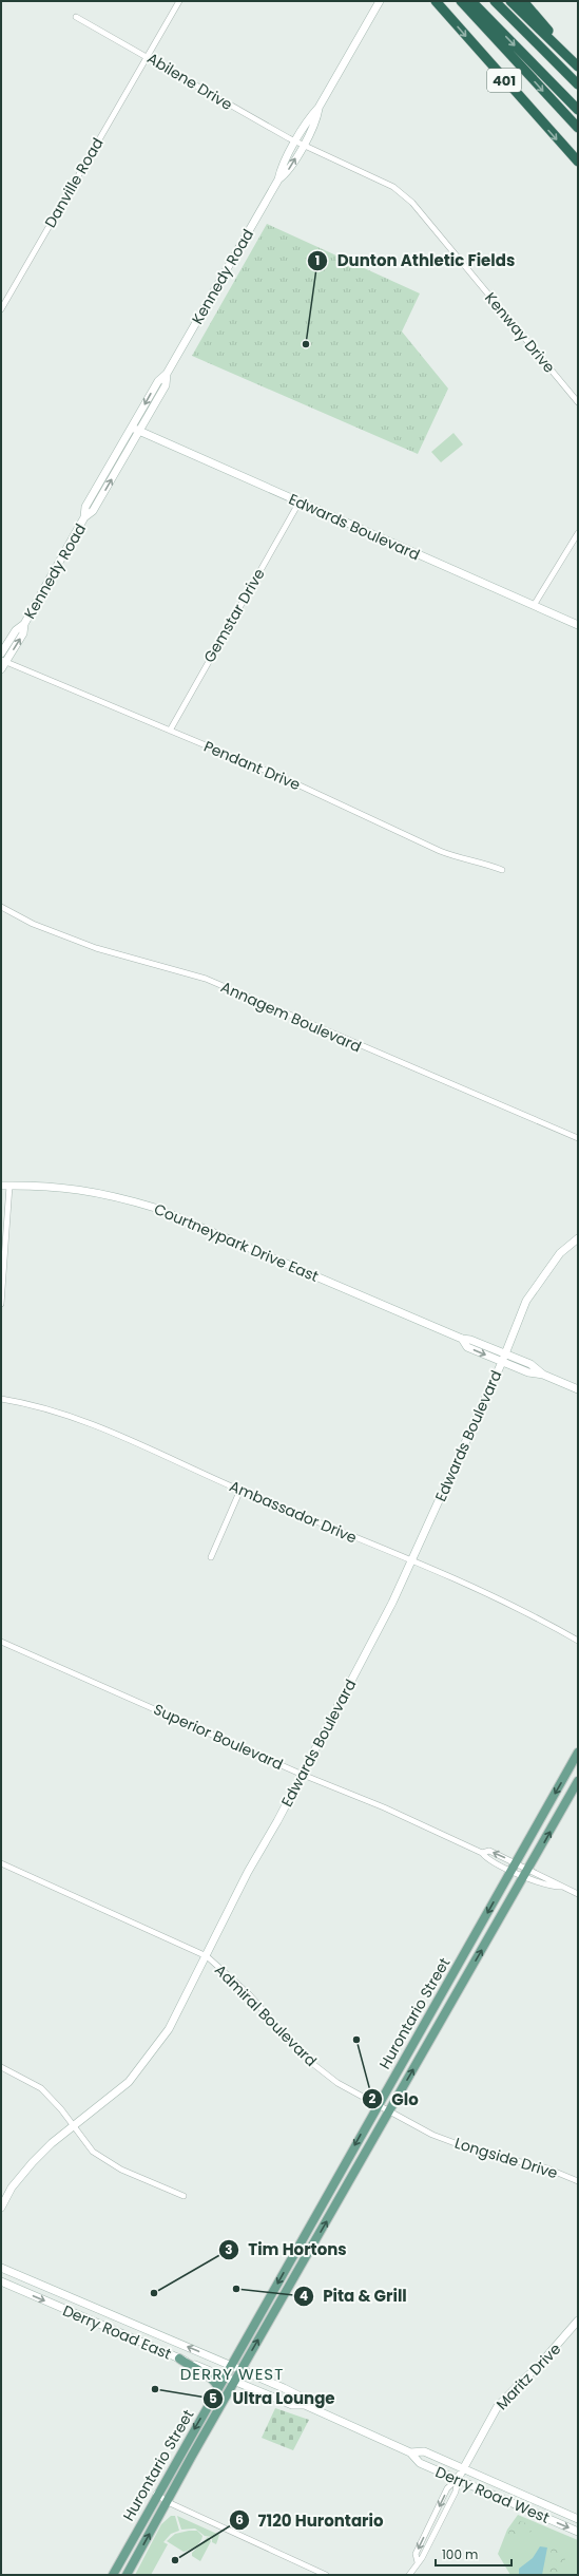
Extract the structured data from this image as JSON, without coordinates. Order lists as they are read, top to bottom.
{
  "streets": {
    "highway": ["401"],
    "main road": [
      "Kennedy Road",
      "Edwards Boulevard",
      "Courtneypark Drive East",
      "Hurontario Street",
      "Derry Road East",
      "Maritz Drive",
      "Derry Road West"
    ],
    "street": [
      "Abilene Drive",
      "Danville Road",
      "Kenway Drive",
      "Gemstar Drive",
      "Pendant Drive",
      "Annagem Boulevard",
      "Ambassador Drive",
      "Superior Boulevard",
      "Admiral Boulevard",
      "Longside Drive"
    ]
  },
  "crossings": [
    ["Abilene Drive", "Danville Road"],
    ["Abilene Drive", "Kennedy Road"],
    ["Abilene Drive", "Kenway Drive"],
    ["Kennedy Road", "Kenway Drive"],
    ["Kennedy Road", "Edwards Boulevard"],
    ["Kennedy Road", "Pendant Drive"],
    ["Edwards Boulevard", "Gemstar Drive"],
    ["Edwards Boulevard", "Courtneypark Drive East"],
    ["Edwards Boulevard", "Ambassador Drive"],
    ["Edwards Boulevard", "Superior Boulevard"],
    ["Edwards Boulevard", "Admiral Boulevard"],
    ["Gemstar Drive", "Pendant Drive"],
    ["Superior Boulevard", "Hurontario Street"],
    ["Hurontario Street", "Admiral Boulevard"],
    ["Hurontario Street", "Longside Drive"],
    ["Hurontario Street", "Derry Road East"],
    ["Hurontario Street", "Derry Road West"],
    ["Admiral Boulevard", "Longside Drive"],
    ["Derry Road East", "Derry Road West"],
    ["Maritz Drive", "Derry Road West"]
  ],
  "districts": ["DERRY WEST"],
  "places": [
    "Dunton Athletic Fields",
    "Glo",
    "Pita & Grill",
    "Tim Hortons",
    "Ultra Lounge",
    "7120 Hurontario"
  ],
  "scale_bar": "100 m"
}
